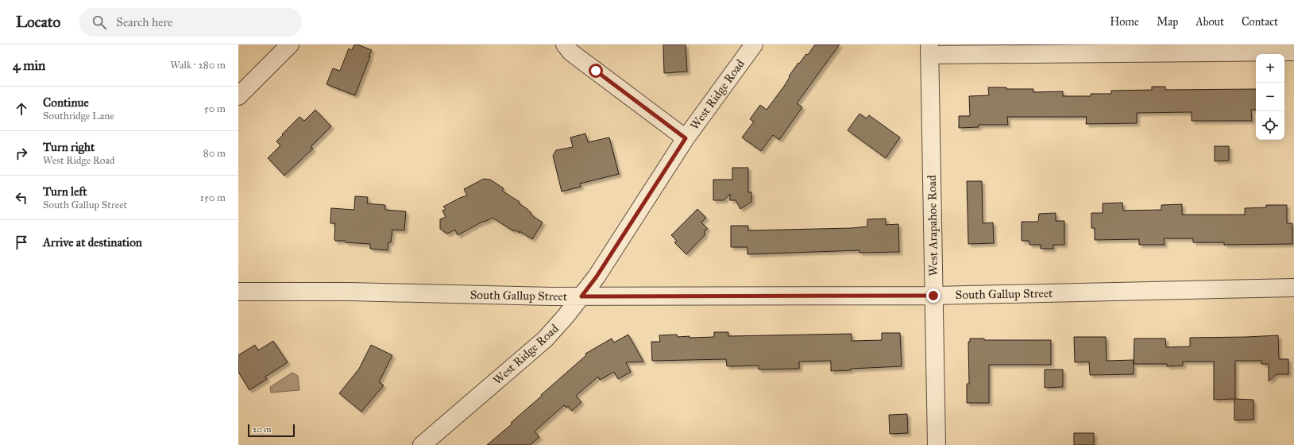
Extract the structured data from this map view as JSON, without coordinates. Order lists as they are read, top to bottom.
{
  "streets": {
    "street": ["West Ridge Road", "West Arapahoe Road", "South Gallup Street"]
  },
  "crossings": [
    ["West Ridge Road", "South Gallup Street"],
    ["West Arapahoe Road", "South Gallup Street"]
  ],
  "scale_bar": "20 m",
  "page": {
    "header": "Locato",
    "search": "Search here",
    "nav": [
      "Home",
      "Map",
      "About",
      "Contact"
    ],
    "heading": ["4 min", "Walk · 280 m"],
    "map_buttons": ["+", "−"],
    "list": [
      ["Continue", "Southridge Lane", "50 m"],
      ["Turn right", "West Ridge Road", "80 m"],
      ["Turn left", "South Gallup Street", "150 m"],
      "Arrive at destination"
    ],
    "scale": "20 m"
  }
}
